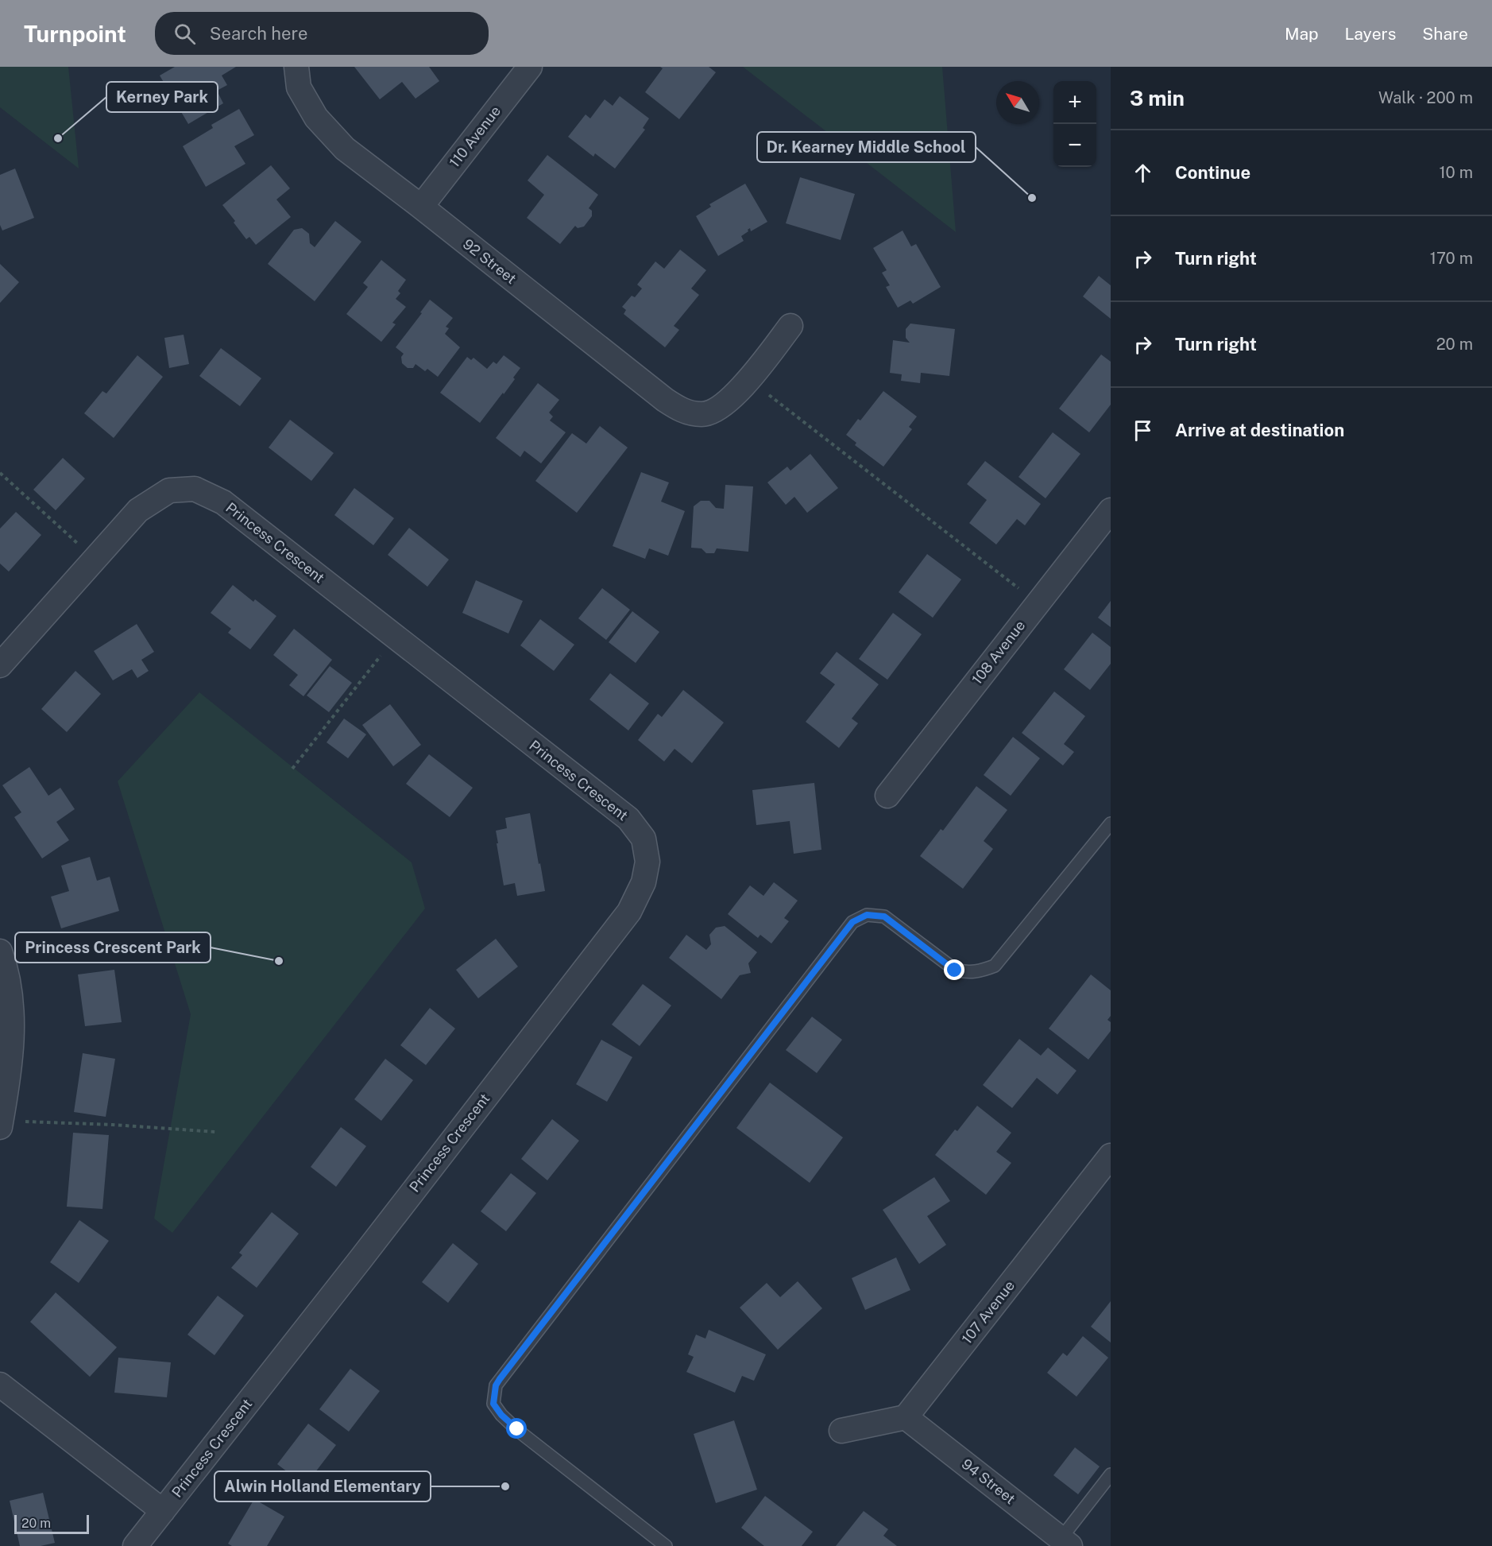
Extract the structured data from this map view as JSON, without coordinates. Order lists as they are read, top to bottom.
{
  "streets": {
    "street": [
      "110 Avenue",
      "92 Street",
      "Princess Crescent",
      "108 Avenue",
      "107 Avenue",
      "94 Street"
    ]
  },
  "crossings": [
    ["110 Avenue", "92 Street"],
    ["107 Avenue", "94 Street"]
  ],
  "places": [
    "Kerney Park",
    "Dr. Kearney Middle School",
    "Princess Crescent Park",
    "Alwin Holland Elementary"
  ],
  "scale_bar": "20 m",
  "north": "top left",
  "page": {
    "header": "Turnpoint",
    "search": "Search here",
    "nav": ["Map", "Layers", "Share"],
    "heading": ["3 min", "Walk · 200 m"],
    "map_buttons": ["+", "−"],
    "list": [
      ["Continue", "10 m"],
      ["Turn right", "170 m"],
      ["Turn right", "20 m"],
      "Arrive at destination"
    ],
    "scale": "20 m"
  }
}
